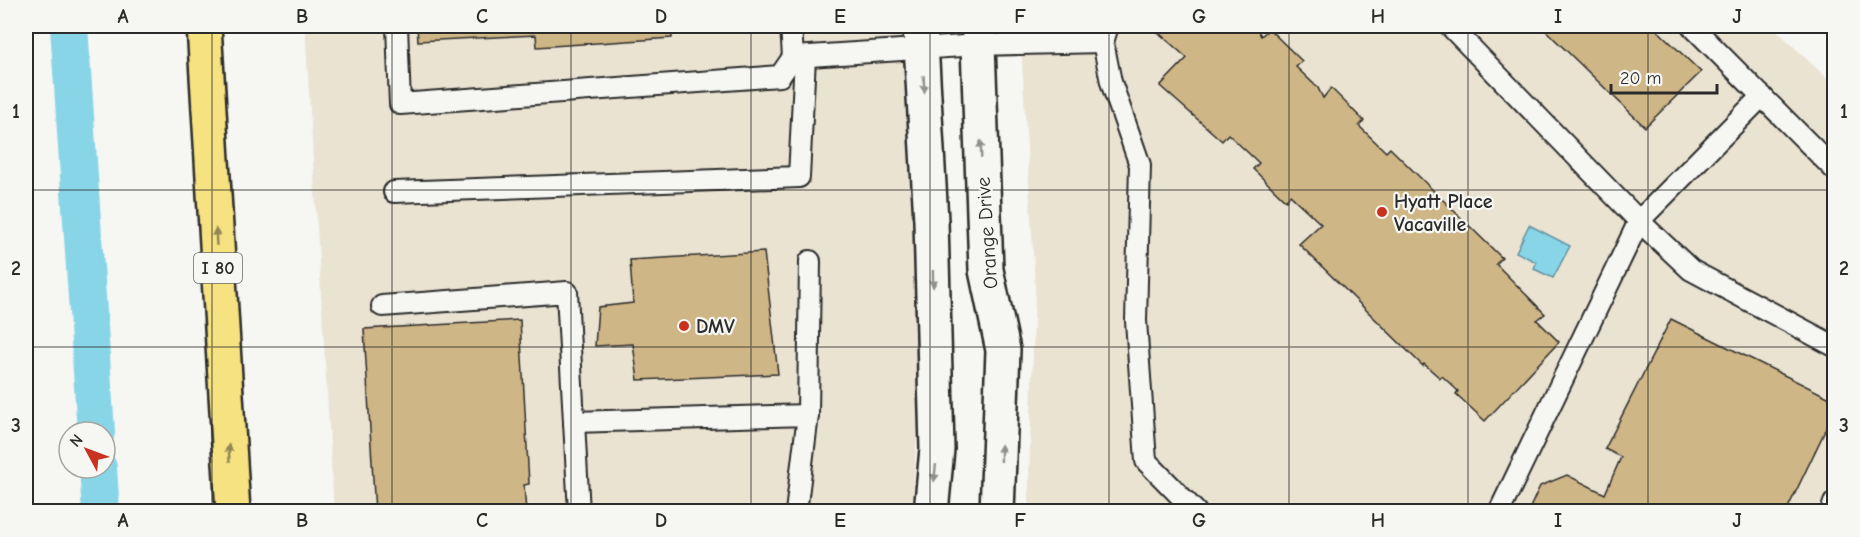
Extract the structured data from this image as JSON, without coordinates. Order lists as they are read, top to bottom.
{
  "streets": {
    "highway": ["I 80"],
    "street": ["Orange Drive"]
  },
  "places": ["Hyatt Place Vacaville", "DMV"],
  "scale_bar": "20 m",
  "north": "top left",
  "grid": {
    "columns": [
      "A",
      "B",
      "C",
      "D",
      "E",
      "F",
      "G",
      "H",
      "I",
      "J"
    ],
    "rows": ["1", "2", "3"]
  }
}
